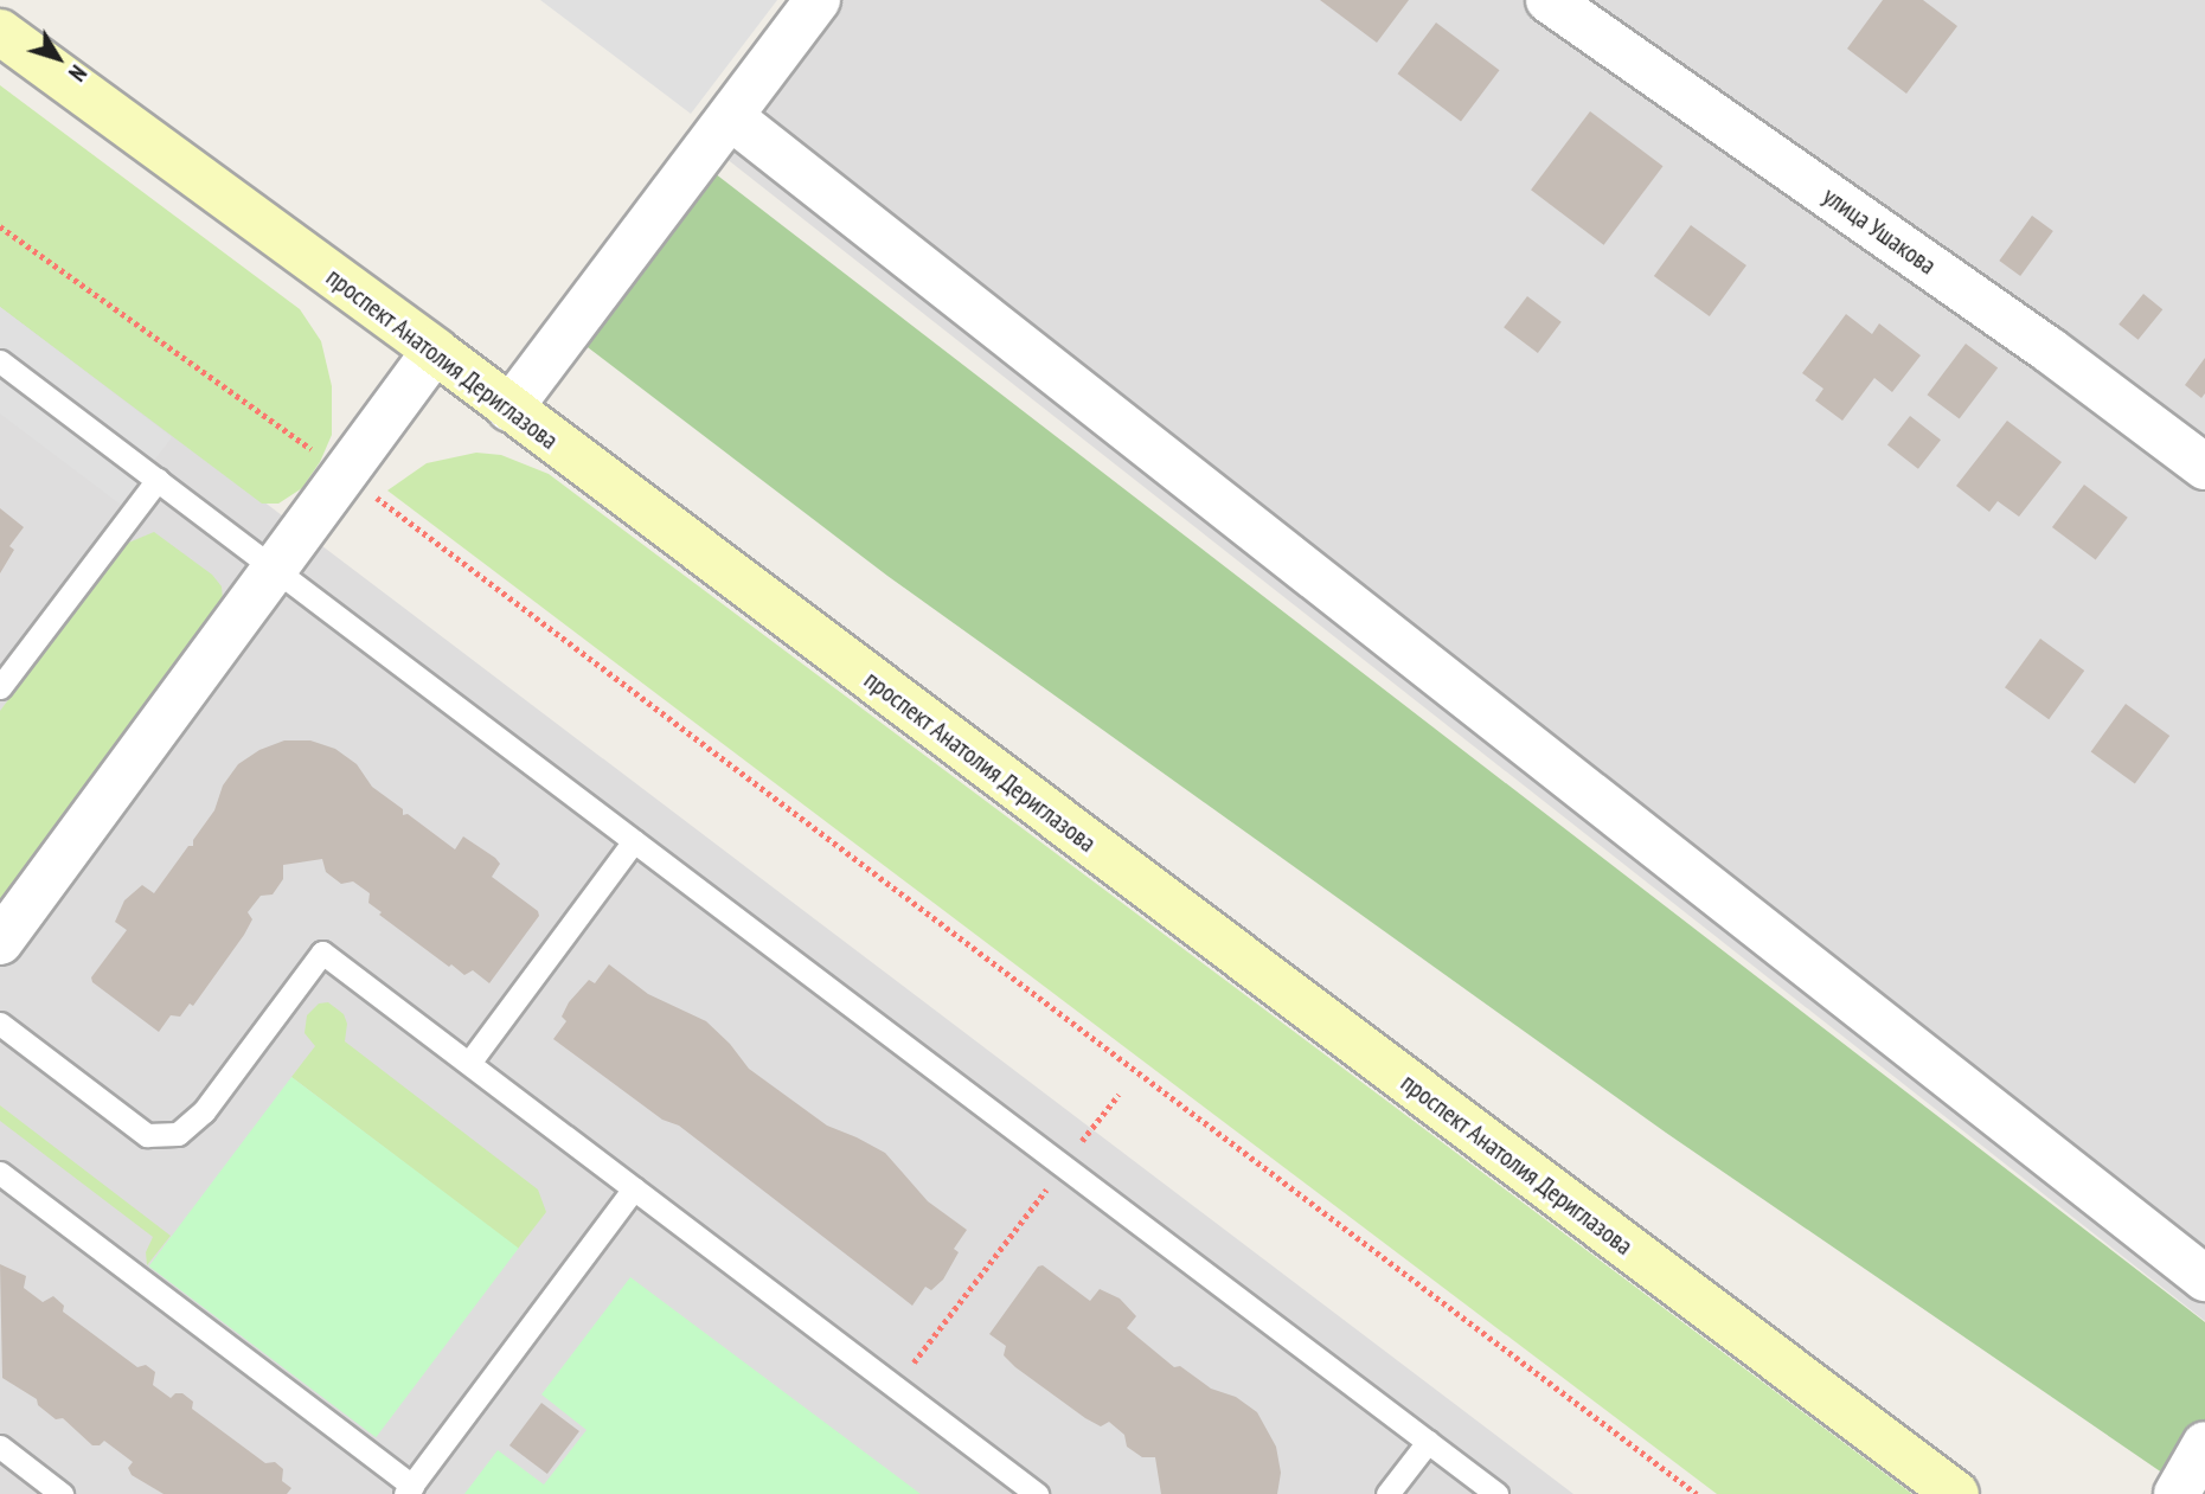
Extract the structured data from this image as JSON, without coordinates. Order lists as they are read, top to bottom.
{
  "streets": {
    "main road": ["проспект Анатолия Дериглазова"],
    "street": ["улица Ушакова"]
  },
  "north": "bottom right"
}
